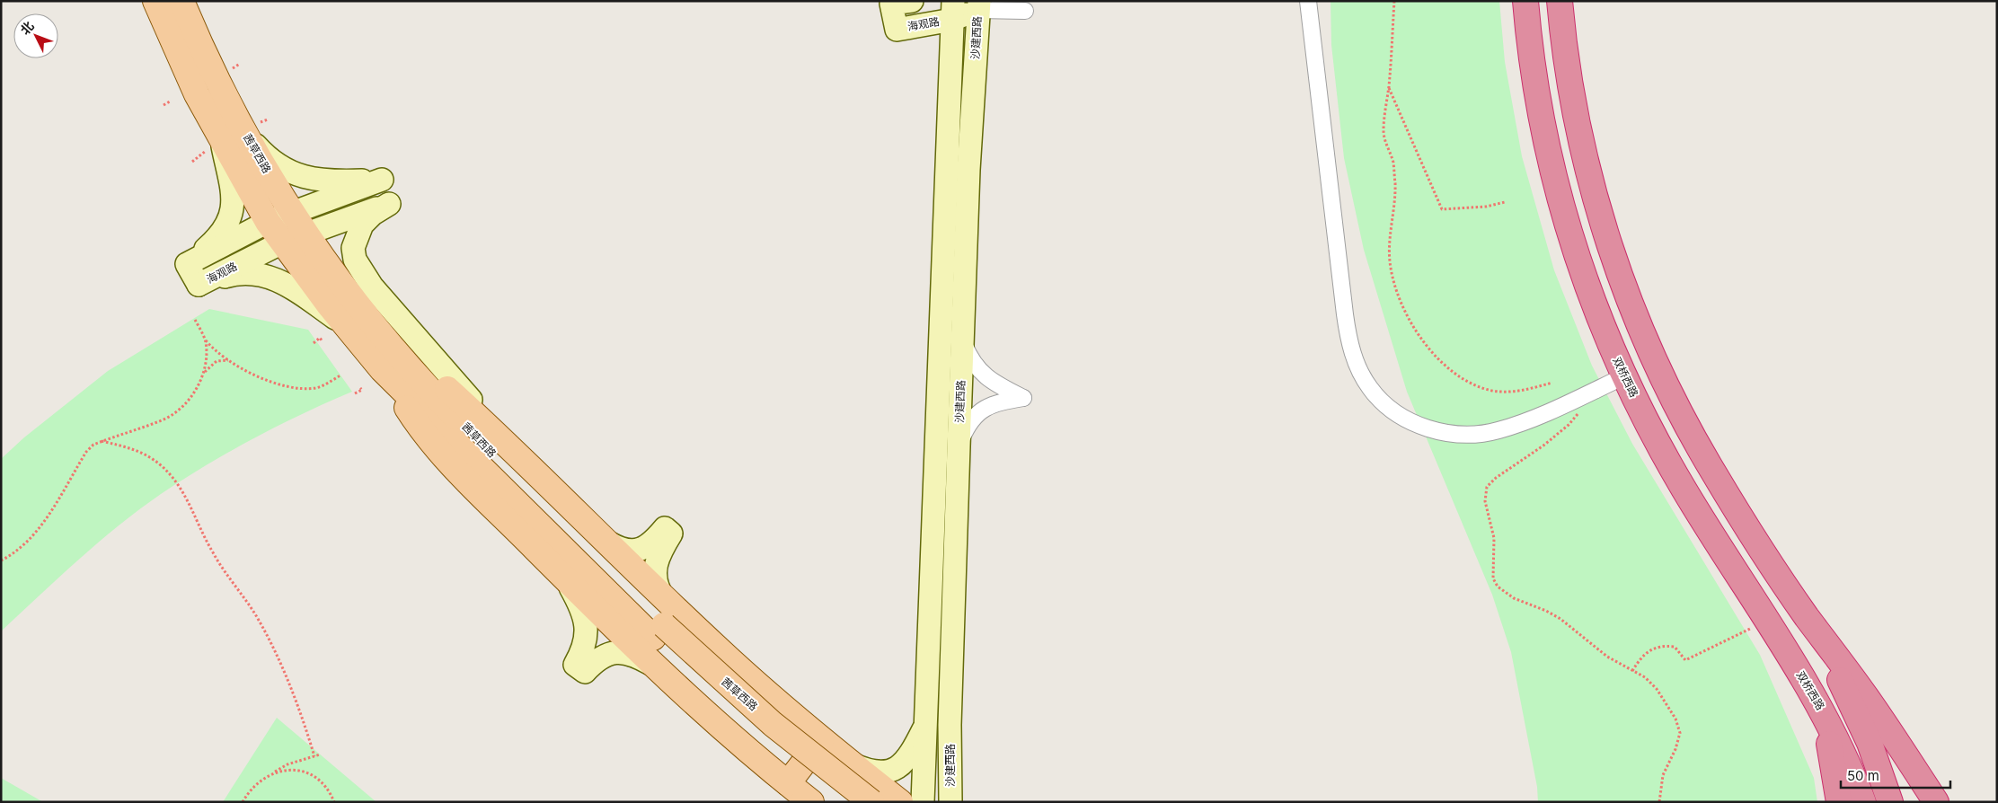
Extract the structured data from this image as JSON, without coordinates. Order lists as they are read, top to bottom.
{
  "streets": {
    "highway": ["双桥西路"],
    "main road": ["茜草西路"],
    "street": ["海观路", "沙建西路"]
  },
  "crossings": [
    ["海观路", "沙建西路"],
    ["海观路", "茜草西路"]
  ],
  "scale_bar": "50 m",
  "north": "top left"
}
